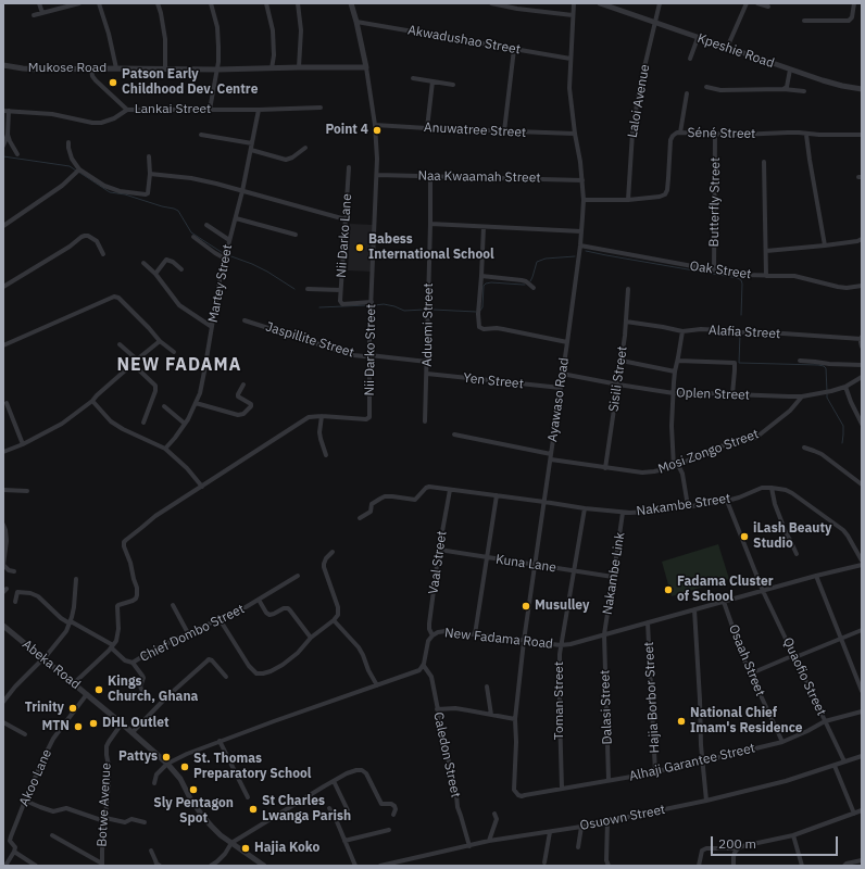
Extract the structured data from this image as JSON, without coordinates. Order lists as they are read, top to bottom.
{
  "streets": {
    "street": [
      "Akwadushao Street",
      "Kpeshie Road",
      "Mukose Road",
      "Laloi Avenue",
      "Lankai Street",
      "Anuwatree Street",
      "Séné Street",
      "Naa Kwaamah Street",
      "Butterfly Street",
      "Nii Darko Lane",
      "Oak Street",
      "Martey Street",
      "Aduemi Street",
      "Alafia Street",
      "Jaspillite Street",
      "Nii Darko Street",
      "Sisili Street",
      "Yen Street",
      "Oplen Street",
      "Ayawaso Road",
      "Mosi Zongo Street",
      "Nakambe Street",
      "Vaal Street",
      "Kuna Lane",
      "Nakambe Link",
      "Chief Dombo Street",
      "New Fadama Road",
      "Osaah Street",
      "Abeka Road",
      "Quaofio Street",
      "Hajia Borbor Street",
      "Toman Street",
      "Dalasi Street",
      "Caledon Street",
      "Alhaji Garantee Street",
      "Akoo Lane",
      "Botwe Avenue",
      "Osuown Street"
    ]
  },
  "crossings": [
    ["Akwadushao Street", "Nii Darko Street"],
    ["Akwadushao Street", "Ayawaso Road"],
    ["Kpeshie Road", "Laloi Avenue"],
    ["Mukose Road", "Nii Darko Street"],
    ["Laloi Avenue", "Séné Street"],
    ["Lankai Street", "Martey Street"],
    ["Anuwatree Street", "Nii Darko Street"],
    ["Anuwatree Street", "Ayawaso Road"],
    ["Séné Street", "Butterfly Street"],
    ["Séné Street", "Ayawaso Road"],
    ["Naa Kwaamah Street", "Aduemi Street"],
    ["Naa Kwaamah Street", "Nii Darko Street"],
    ["Naa Kwaamah Street", "Ayawaso Road"],
    ["Butterfly Street", "Oak Street"],
    ["Nii Darko Lane", "Nii Darko Street"],
    ["Oak Street", "Ayawaso Road"],
    ["Aduemi Street", "Jaspillite Street"],
    ["Aduemi Street", "Yen Street"],
    ["Alafia Street", "Sisili Street"],
    ["Jaspillite Street", "Nii Darko Street"],
    ["Nii Darko Street", "Chief Dombo Street"],
    ["Sisili Street", "Oplen Street"],
    ["Sisili Street", "Mosi Zongo Street"],
    ["Yen Street", "Ayawaso Road"],
    ["Oplen Street", "Ayawaso Road"],
    ["Oplen Street", "Mosi Zongo Street"],
    ["Ayawaso Road", "Mosi Zongo Street"],
    ["Ayawaso Road", "Nakambe Street"],
    ["Ayawaso Road", "Kuna Lane"],
    ["Ayawaso Road", "New Fadama Road"],
    ["Ayawaso Road", "Alhaji Garantee Street"],
    ["Nakambe Street", "Vaal Street"],
    ["Nakambe Street", "Nakambe Link"],
    ["Nakambe Street", "Quaofio Street"],
    ["Nakambe Street", "Toman Street"],
    ["Vaal Street", "Kuna Lane"],
    ["Vaal Street", "New Fadama Road"],
    ["Kuna Lane", "Nakambe Link"],
    ["Kuna Lane", "Toman Street"],
    ["Nakambe Link", "New Fadama Road"],
    ["Nakambe Link", "Dalasi Street"],
    ["New Fadama Road", "Osaah Street"],
    ["New Fadama Road", "Quaofio Street"],
    ["New Fadama Road", "Hajia Borbor Street"],
    ["New Fadama Road", "Toman Street"],
    ["New Fadama Road", "Dalasi Street"],
    ["New Fadama Road", "Caledon Street"],
    ["Osaah Street", "Alhaji Garantee Street"],
    ["Abeka Road", "Akoo Lane"],
    ["Abeka Road", "Botwe Avenue"],
    ["Quaofio Street", "Alhaji Garantee Street"],
    ["Quaofio Street", "Osuown Street"],
    ["Hajia Borbor Street", "Alhaji Garantee Street"],
    ["Toman Street", "Alhaji Garantee Street"],
    ["Dalasi Street", "Alhaji Garantee Street"],
    ["Caledon Street", "Osuown Street"]
  ],
  "districts": ["NEW FADAMA"],
  "places": [
    "Patson Early Childhood Dev. Centre",
    "Point 4",
    "Babess International School",
    "iLash Beauty Studio",
    "Fadama Cluster of School",
    "Musulley",
    "Kings Church, Ghana",
    "Trinity",
    "National Chief Imam's Residence",
    "DHL Outlet",
    "MTN",
    "Pattys",
    "St. Thomas Preparatory School",
    "Sly Pentagon Spot",
    "St Charles Lwanga Parish",
    "Hajia Koko"
  ],
  "scale_bar": "200 m"
}
